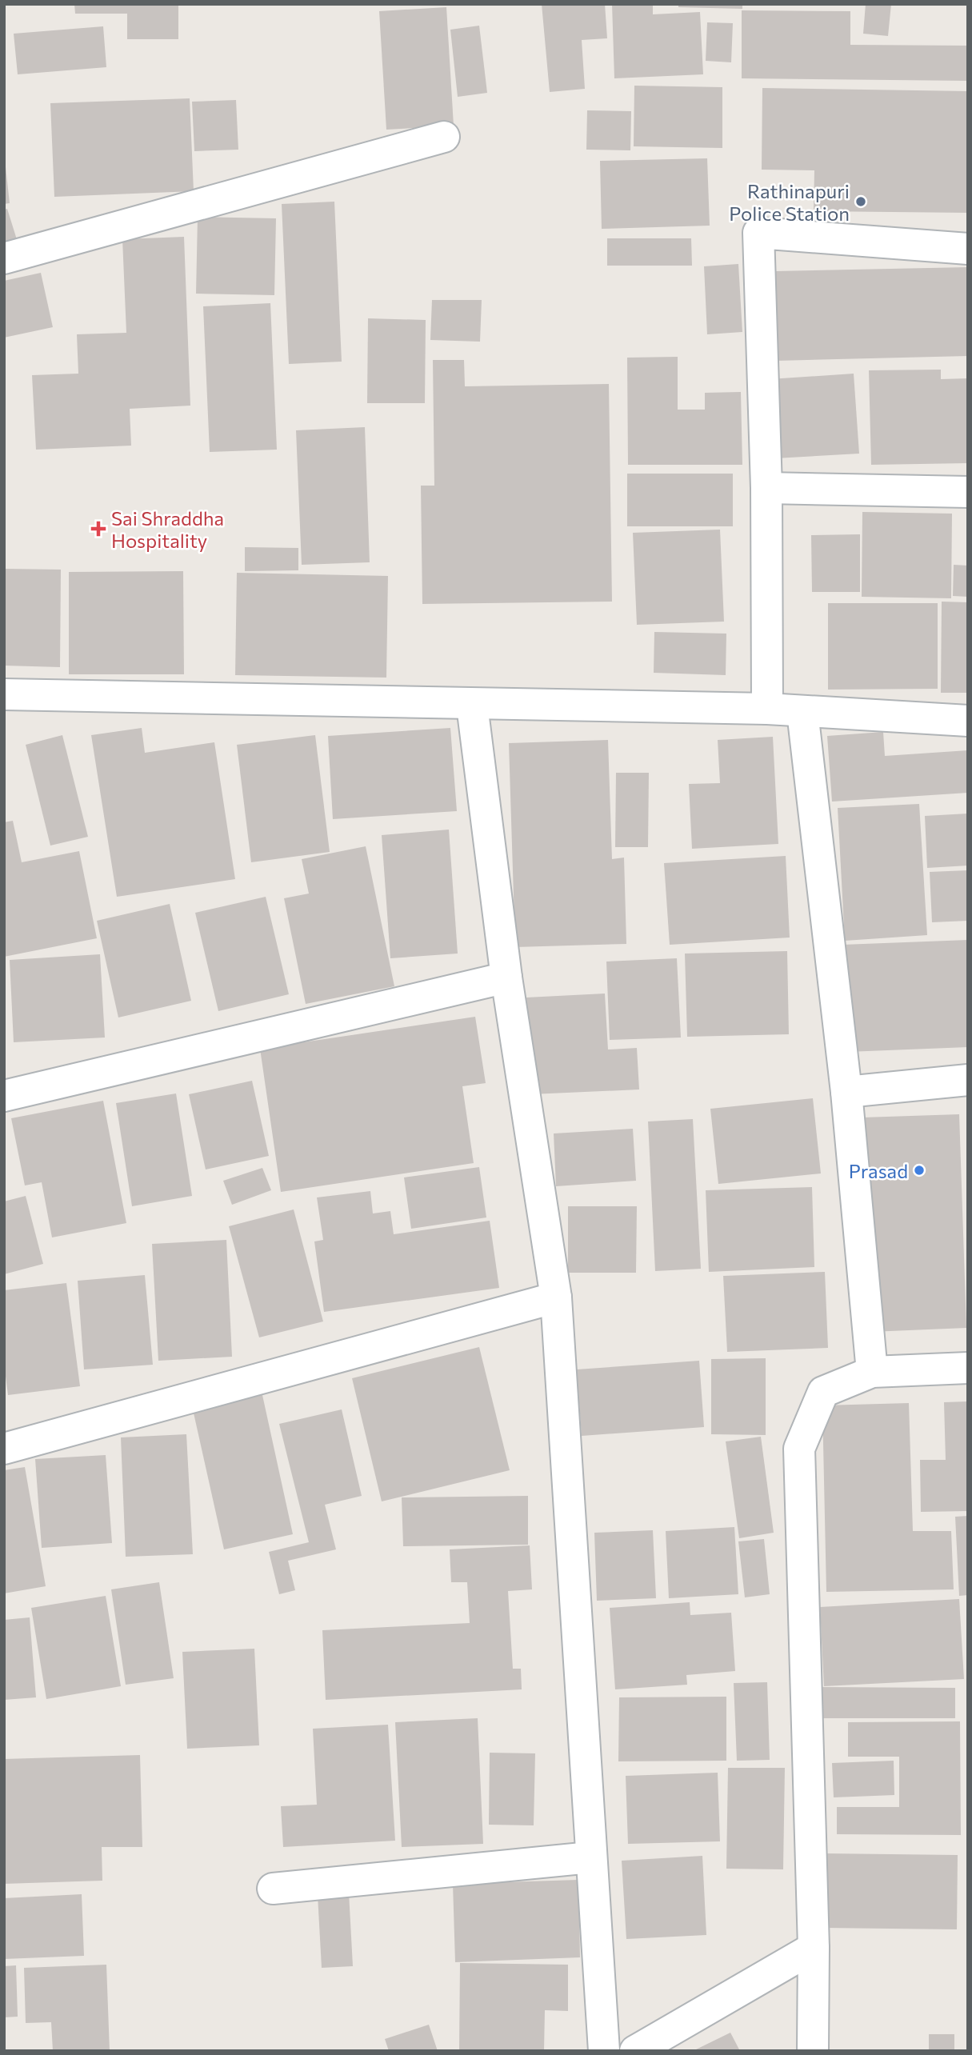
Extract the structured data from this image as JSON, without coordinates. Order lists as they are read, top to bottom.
{
  "places": {
    "other": ["Rathinapuri Police Station", "Prasad"],
    "health": ["Sai Shraddha Hospitality"]
  }
}
